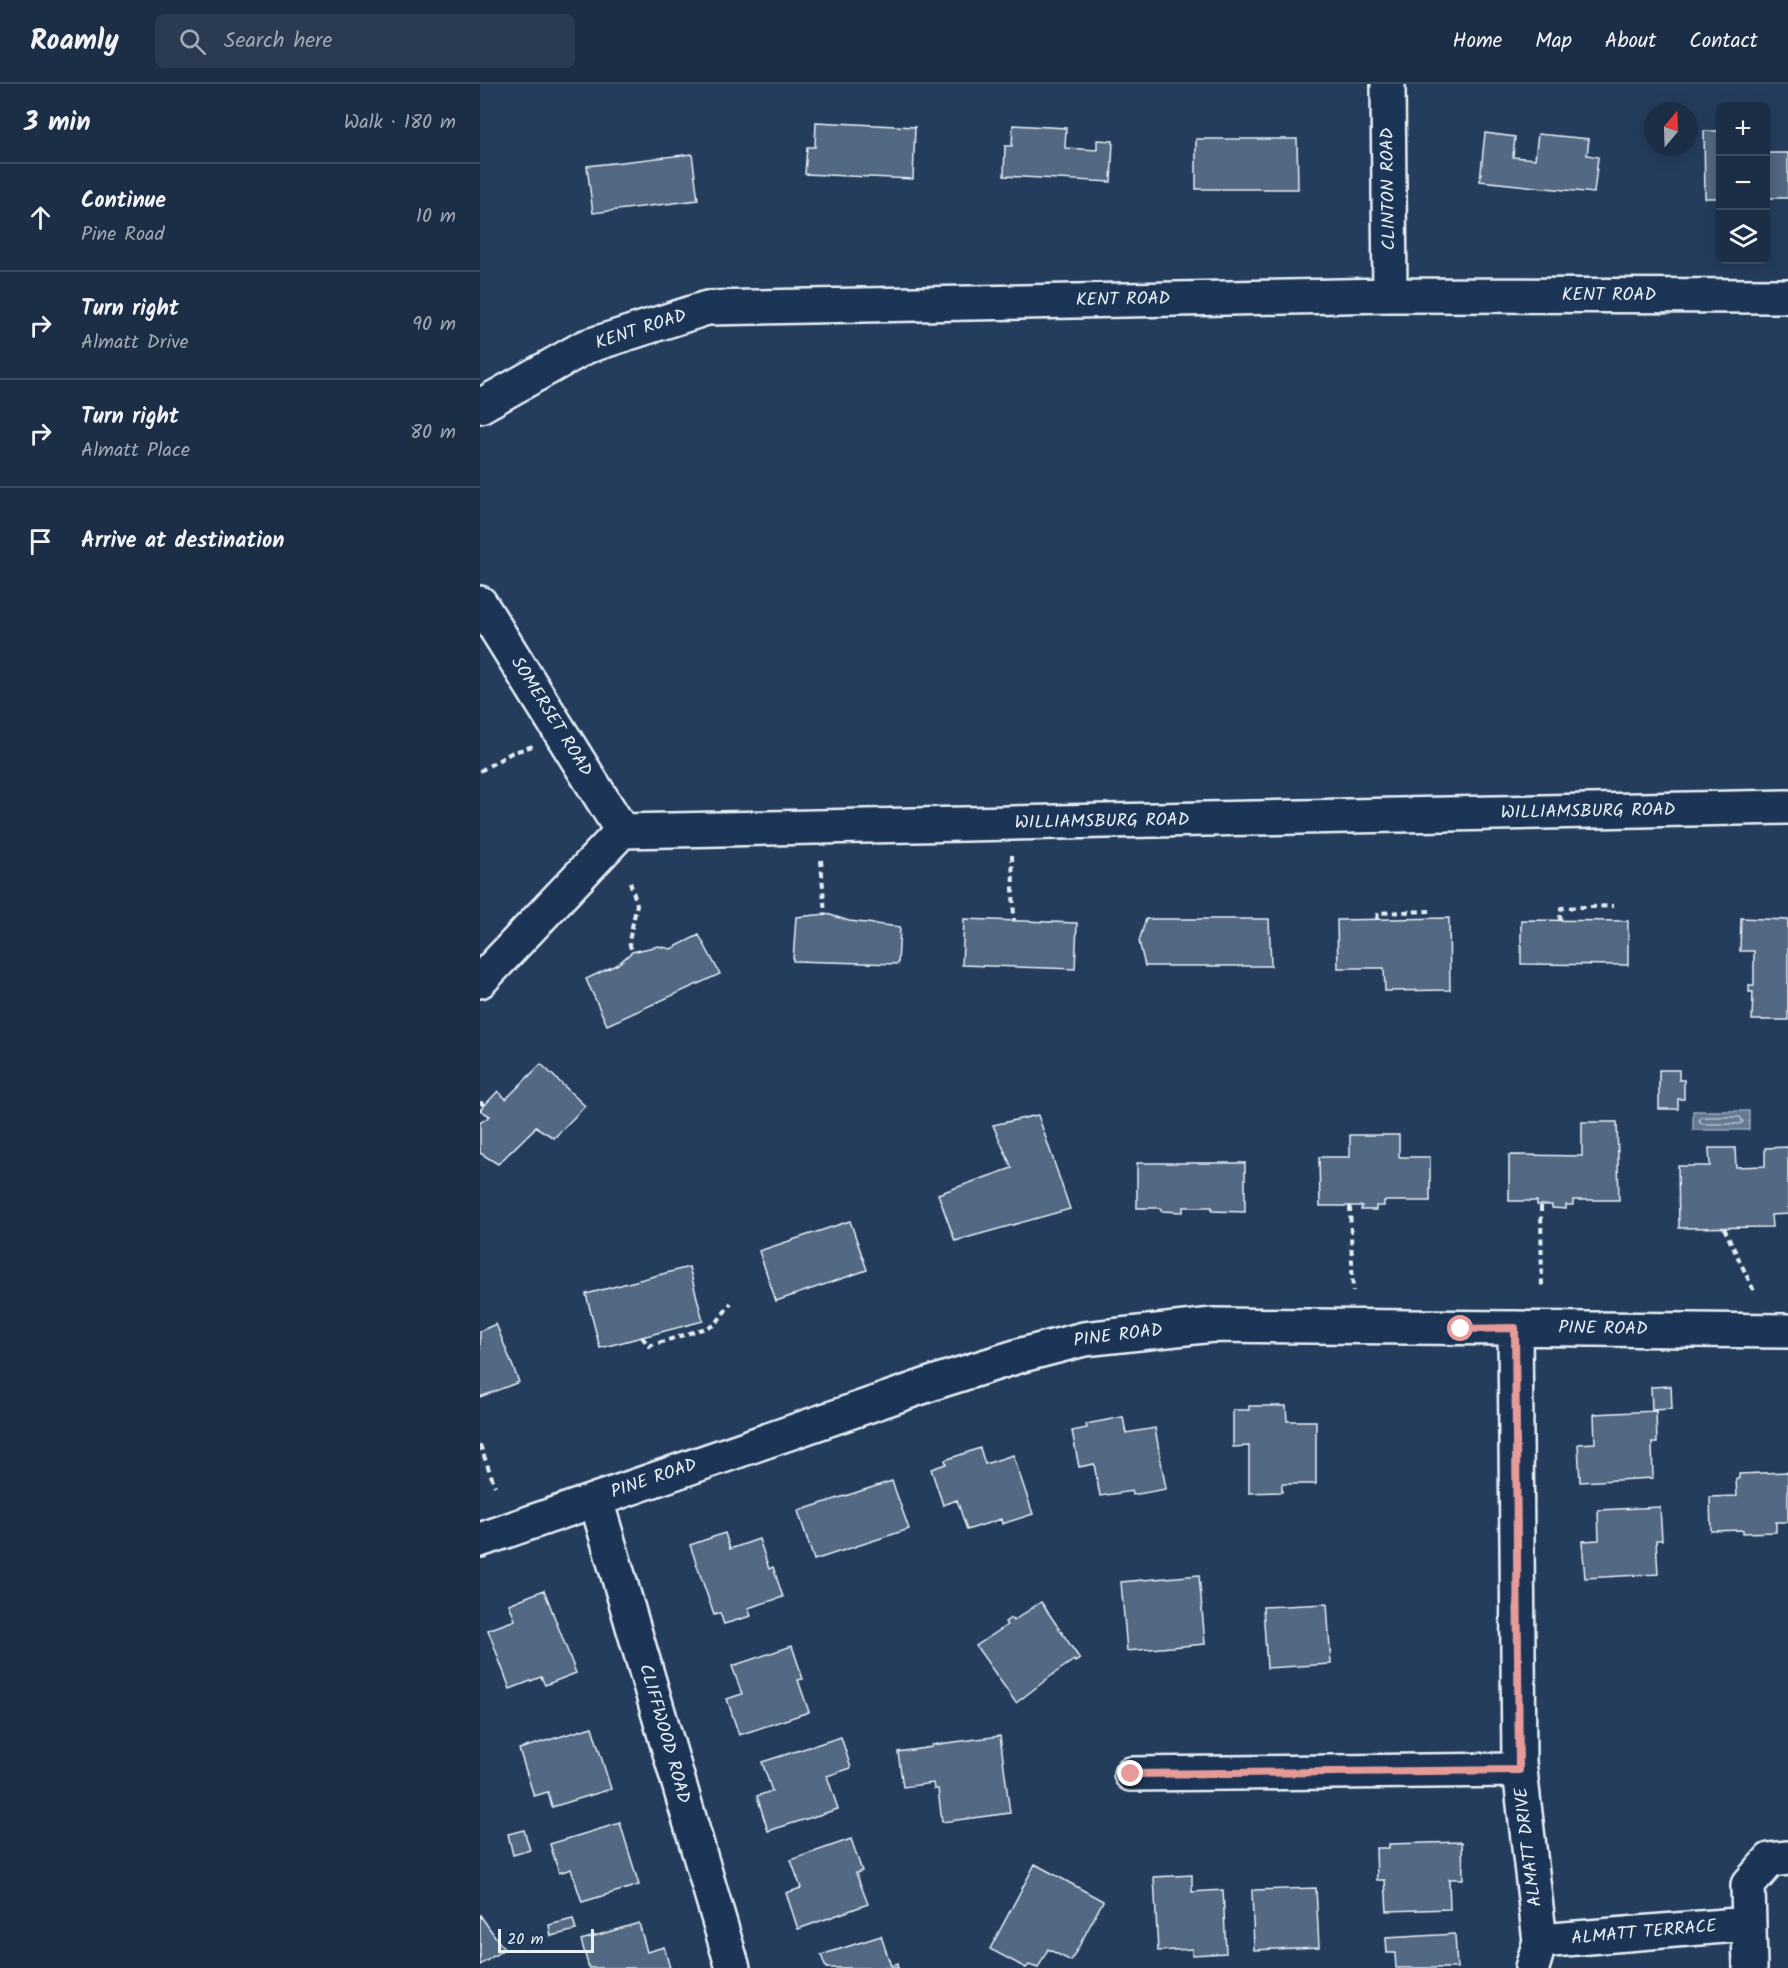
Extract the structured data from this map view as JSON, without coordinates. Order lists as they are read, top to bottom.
{
  "streets": {
    "street": [
      "CLINTON ROAD",
      "KENT ROAD",
      "SOMERSET ROAD",
      "WILLIAMSBURG ROAD",
      "PINE ROAD",
      "CLIFFWOOD ROAD",
      "ALMATT DRIVE",
      "ALMATT TERRACE"
    ]
  },
  "crossings": [
    ["CLINTON ROAD", "KENT ROAD"],
    ["SOMERSET ROAD", "WILLIAMSBURG ROAD"],
    ["PINE ROAD", "CLIFFWOOD ROAD"],
    ["PINE ROAD", "ALMATT DRIVE"],
    ["ALMATT DRIVE", "ALMATT TERRACE"]
  ],
  "scale_bar": "20 m",
  "north": "top",
  "page": {
    "header": "Roamly",
    "search": "Search here",
    "nav": [
      "Home",
      "Map",
      "About",
      "Contact"
    ],
    "heading": ["3 min", "Walk · 180 m"],
    "map_buttons": ["+", "−"],
    "list": [
      ["Continue", "Pine Road", "10 m"],
      ["Turn right", "Almatt Drive", "90 m"],
      ["Turn right", "Almatt Place", "80 m"],
      "Arrive at destination"
    ],
    "scale": "20 m"
  }
}
